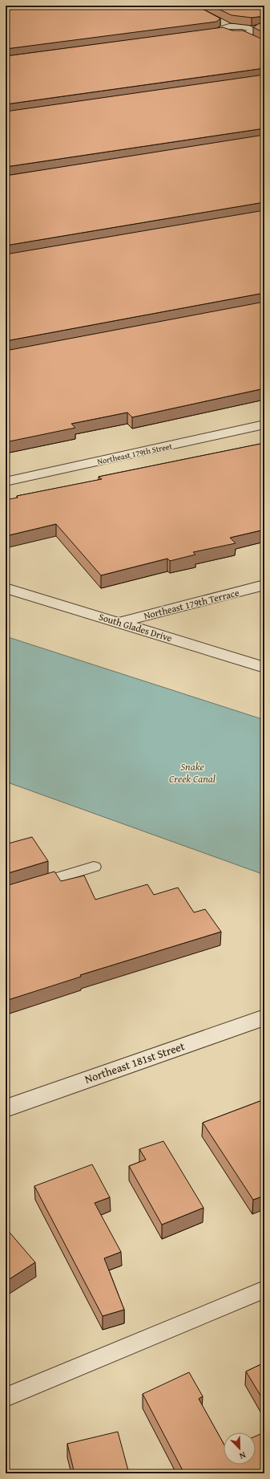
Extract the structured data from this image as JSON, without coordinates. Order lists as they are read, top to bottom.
{
  "streets": {
    "street": [
      "Northeast 179th Street",
      "Northeast 179th Terrace",
      "South Glades Drive",
      "Northeast 181st Street"
    ]
  },
  "crossings": [
    ["Northeast 179th Terrace", "South Glades Drive"]
  ],
  "water": ["Snake Creek Canal"],
  "north": "bottom right"
}
